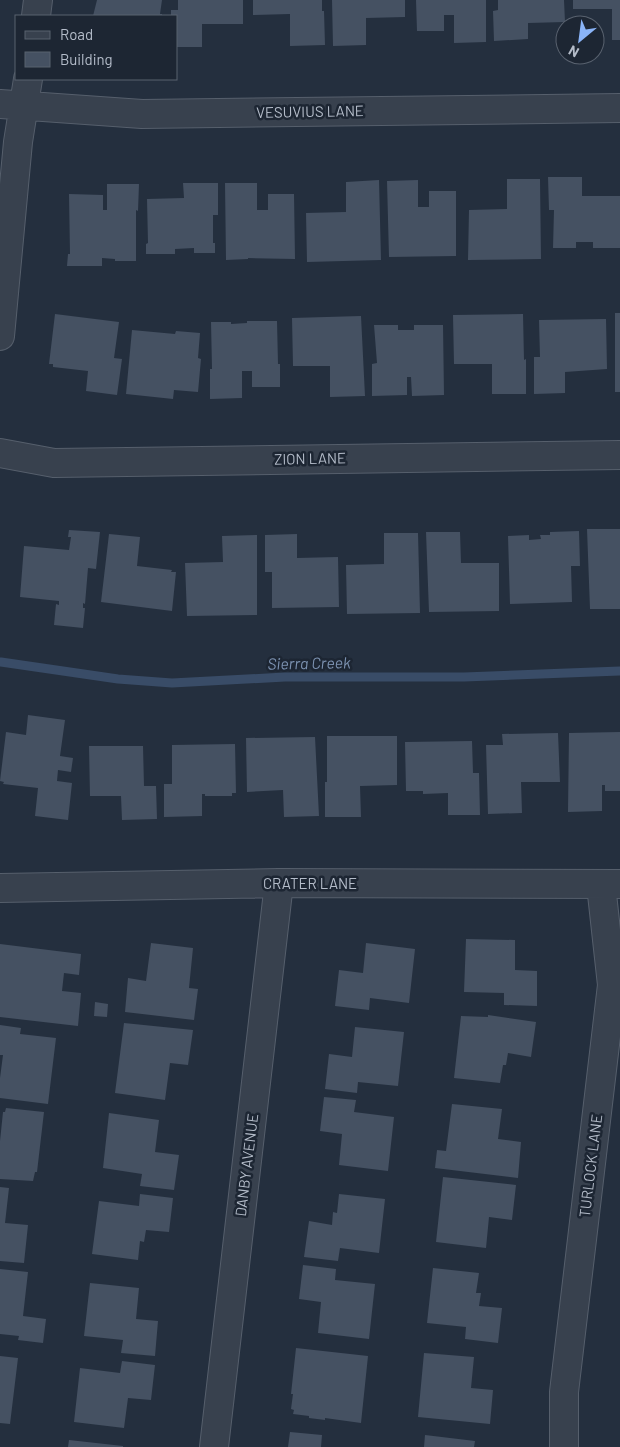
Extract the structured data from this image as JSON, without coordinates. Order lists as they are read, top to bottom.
{
  "streets": {
    "street": [
      "VESUVIUS LANE",
      "ZION LANE",
      "CRATER LANE",
      "DANBY AVENUE",
      "TURLOCK LANE"
    ]
  },
  "crossings": [
    ["CRATER LANE", "DANBY AVENUE"],
    ["CRATER LANE", "TURLOCK LANE"]
  ],
  "water": ["Sierra Creek"],
  "legend": ["Road", "Building"],
  "north": "bottom left"
}
